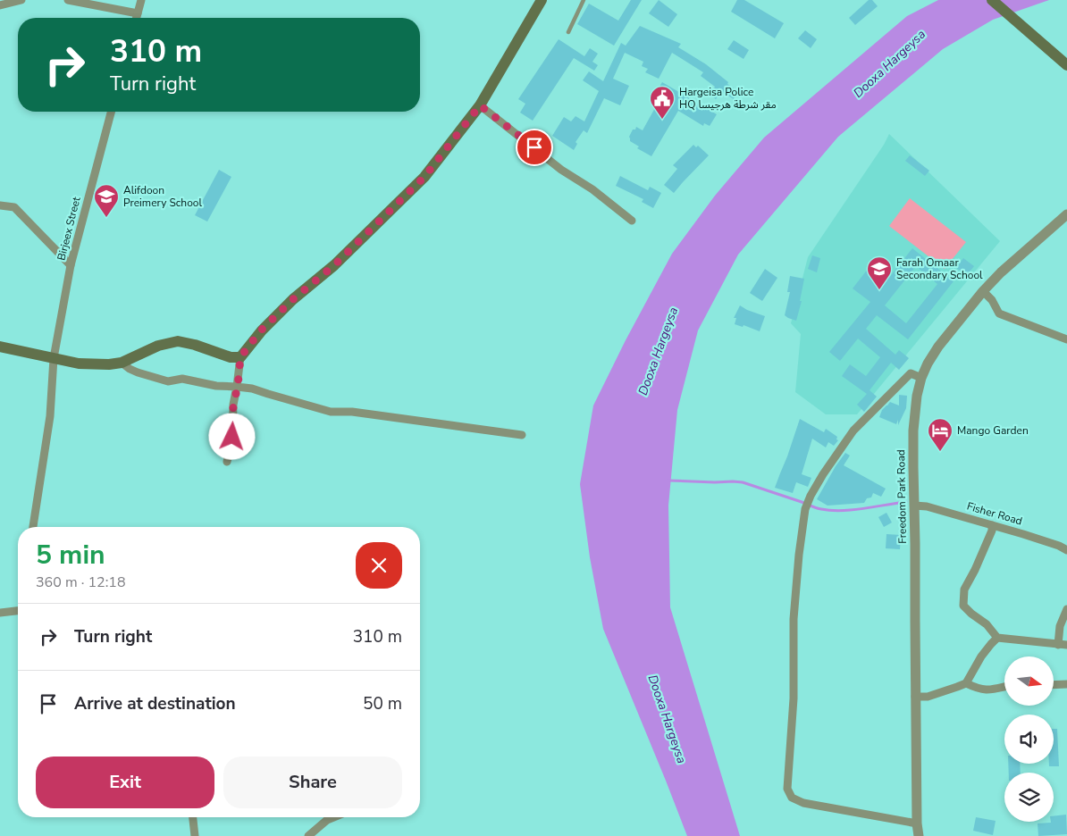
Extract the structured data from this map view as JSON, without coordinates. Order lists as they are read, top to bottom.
{
  "streets": {
    "street": ["Birjeex Street", "Freedom Park Road", "Fisher Road"]
  },
  "crossings": [
    ["Freedom Park Road", "Fisher Road"]
  ],
  "water": ["Dooxa Hargeysa"],
  "places": {
    "public building": ["Hargeisa Police HQ مقر شرطة هرجيسا"],
    "school or university": ["Alifdoon Preimery School", "Farah Omaar Secondary School"],
    "hotel": ["Mango Garden"]
  },
  "north": "right",
  "page": {
    "turn": ["310 m", "Turn right"],
    "heading": ["5 min", "360 m · 12:18"],
    "list": [
      {
        "name": "Turn right",
        "value": "310 m"
      },
      {
        "name": "Arrive at destination",
        "value": "50 m"
      }
    ],
    "buttons": ["Exit", "Share"]
  }
}
